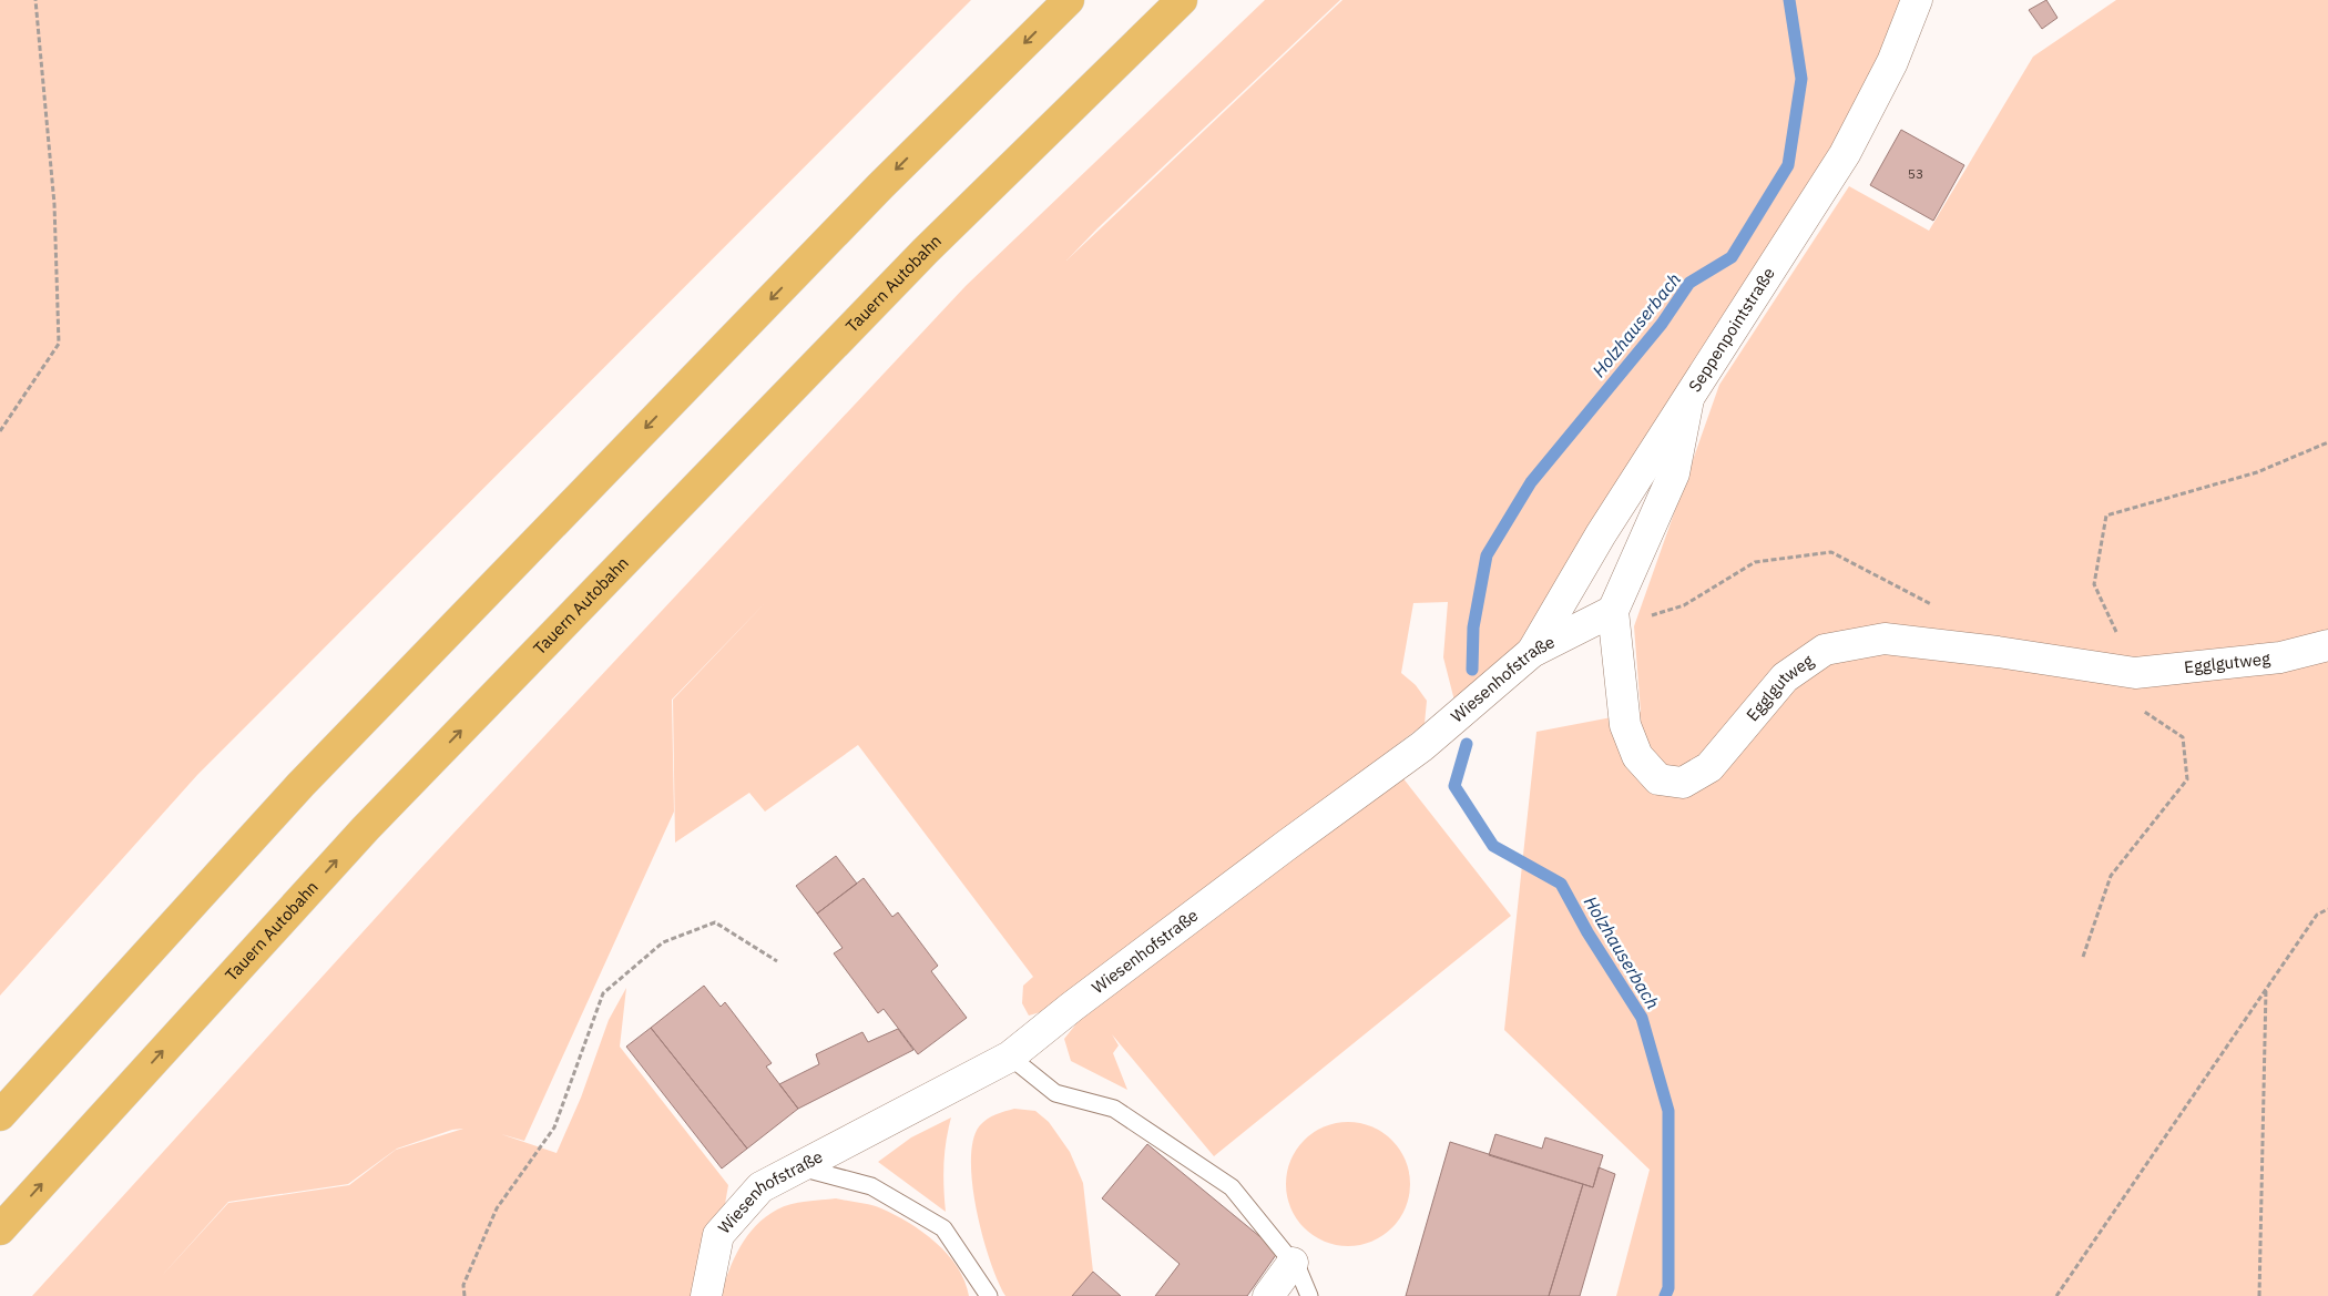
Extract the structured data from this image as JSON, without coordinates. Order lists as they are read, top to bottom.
{
  "streets": {
    "highway": ["Tauern Autobahn"],
    "street": ["Seppenpointstraße", "Egglgutweg", "Wiesenhofstraße"]
  },
  "crossings": [
    ["Seppenpointstraße", "Wiesenhofstraße"],
    ["Egglgutweg", "Wiesenhofstraße"]
  ],
  "water": ["Holzhauserbach"],
  "house_numbers": ["53"]
}
